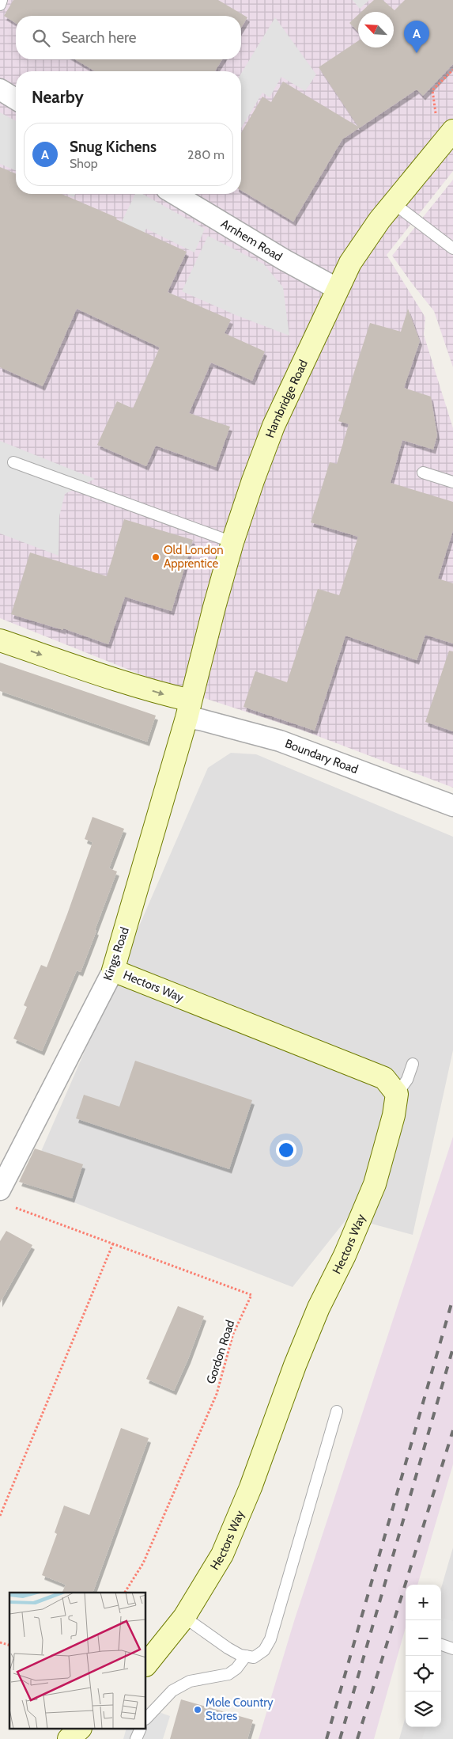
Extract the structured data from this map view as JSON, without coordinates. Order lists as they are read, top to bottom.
{
  "streets": {
    "main road": [
      "Hambridge Road",
      "Boundary Road",
      "Kings Road",
      "Hectors Way"
    ],
    "street": ["Arnhem Road"],
    "path": ["Gordon Road"]
  },
  "crossings": [
    ["Arnhem Road", "Hambridge Road"],
    ["Hambridge Road", "Boundary Road"],
    ["Hambridge Road", "Kings Road"],
    ["Boundary Road", "Kings Road"],
    ["Kings Road", "Hectors Way"]
  ],
  "one_way": ["Boundary Road"],
  "places": ["Old London Apprentice", "Mole Country Stores"],
  "north": "top left",
  "page": {
    "search": "Search here",
    "pins": "A",
    "heading": "Nearby",
    "list": [
      {
        "mark": "A",
        "name": "Snug Kichens",
        "note": "Shop",
        "value": "280 m"
      }
    ],
    "map_buttons": ["+", "−"]
  }
}
